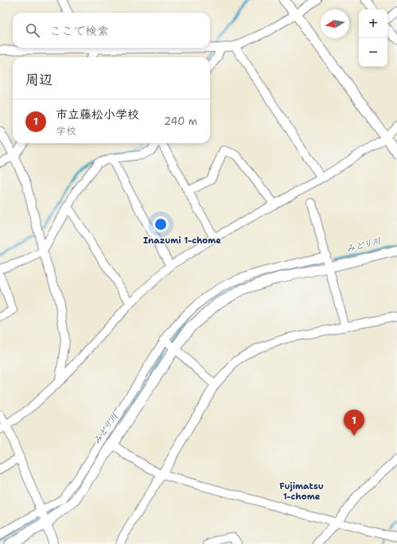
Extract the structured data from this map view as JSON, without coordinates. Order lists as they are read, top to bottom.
{
  "districts": ["Inazumi 1-chome", "Fujimatsu 1-chome"],
  "water": ["みどり川"],
  "north": "left",
  "page": {
    "map_buttons": ["+", "−"],
    "search": "ここで検索",
    "heading": "周辺",
    "list": [
      {
        "mark": "1",
        "name": "市立藤松小学校",
        "note": "学校",
        "value": "240 m"
      }
    ],
    "pins": "1"
  }
}
